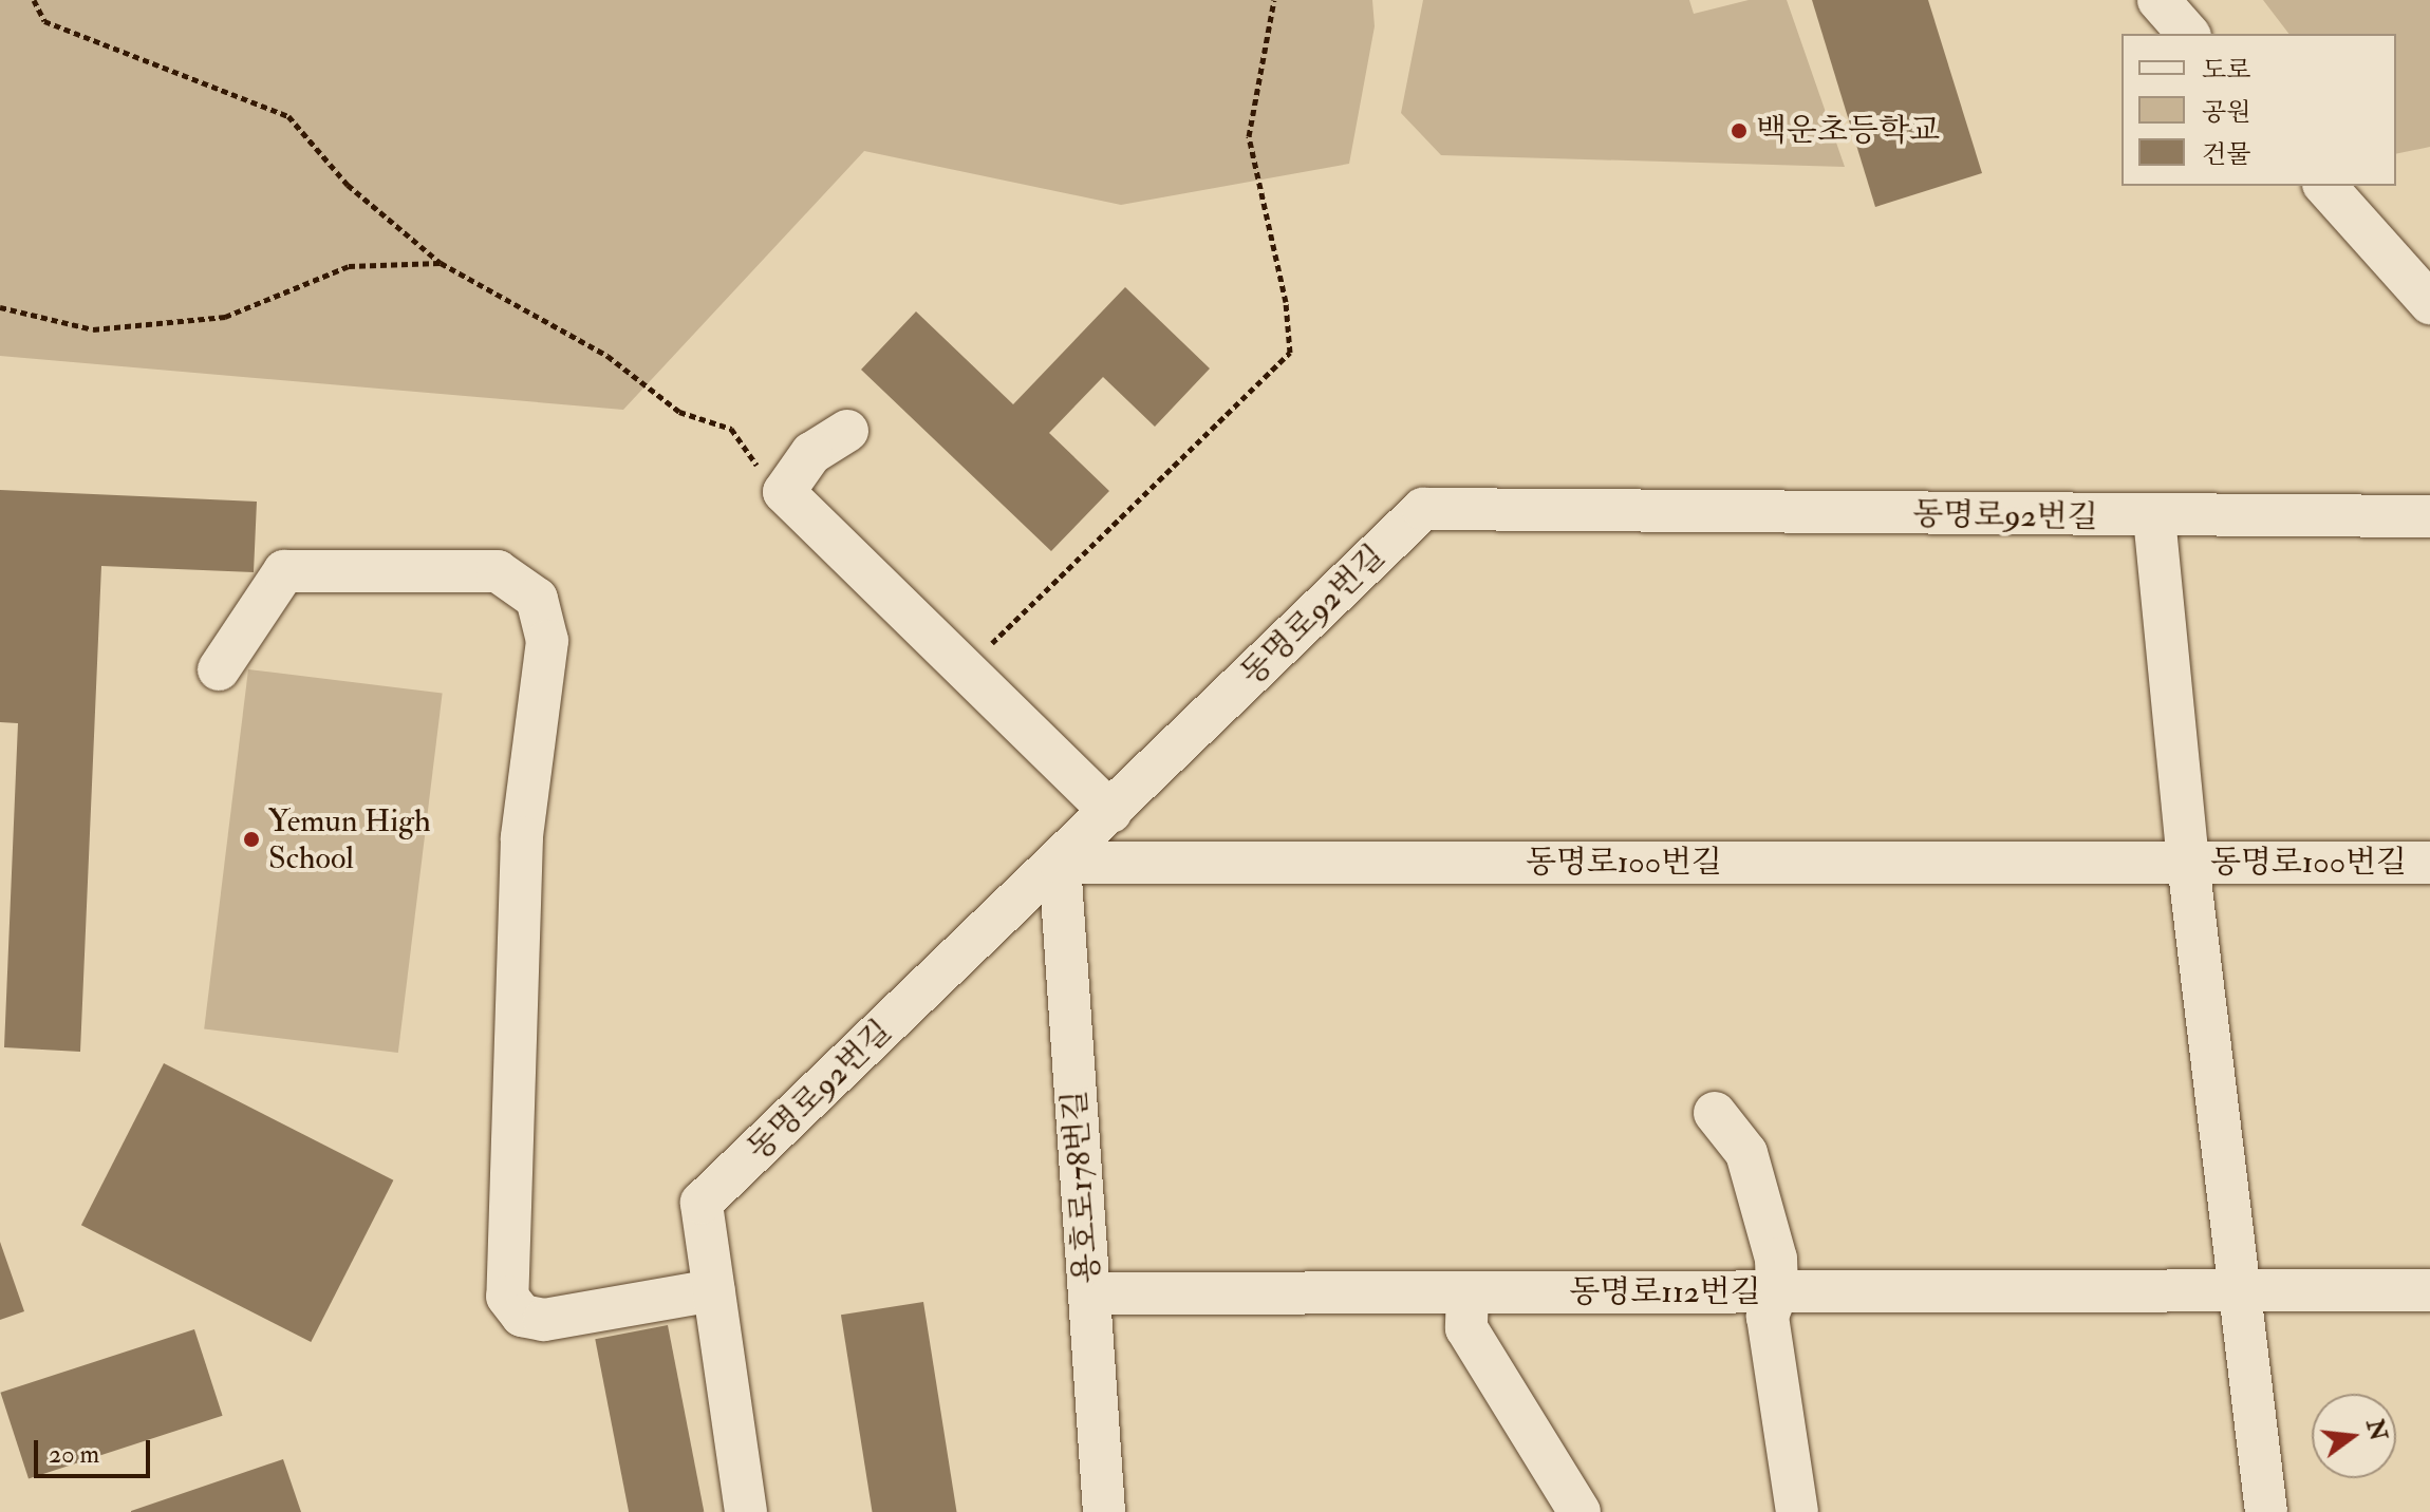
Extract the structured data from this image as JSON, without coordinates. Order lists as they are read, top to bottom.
{
  "streets": {
    "street": [
      "동명로92번길",
      "동명로100번길",
      "용호로178번길",
      "동명로112번길"
    ]
  },
  "crossings": [
    ["동명로92번길", "동명로100번길"],
    ["동명로92번길", "용호로178번길"],
    ["동명로100번길", "용호로178번길"],
    ["용호로178번길", "동명로112번길"]
  ],
  "places": ["백운초등학교", "Yemun High School"],
  "legend": ["도로", "공원", "건물"],
  "scale_bar": "20 m",
  "north": "right"
}
